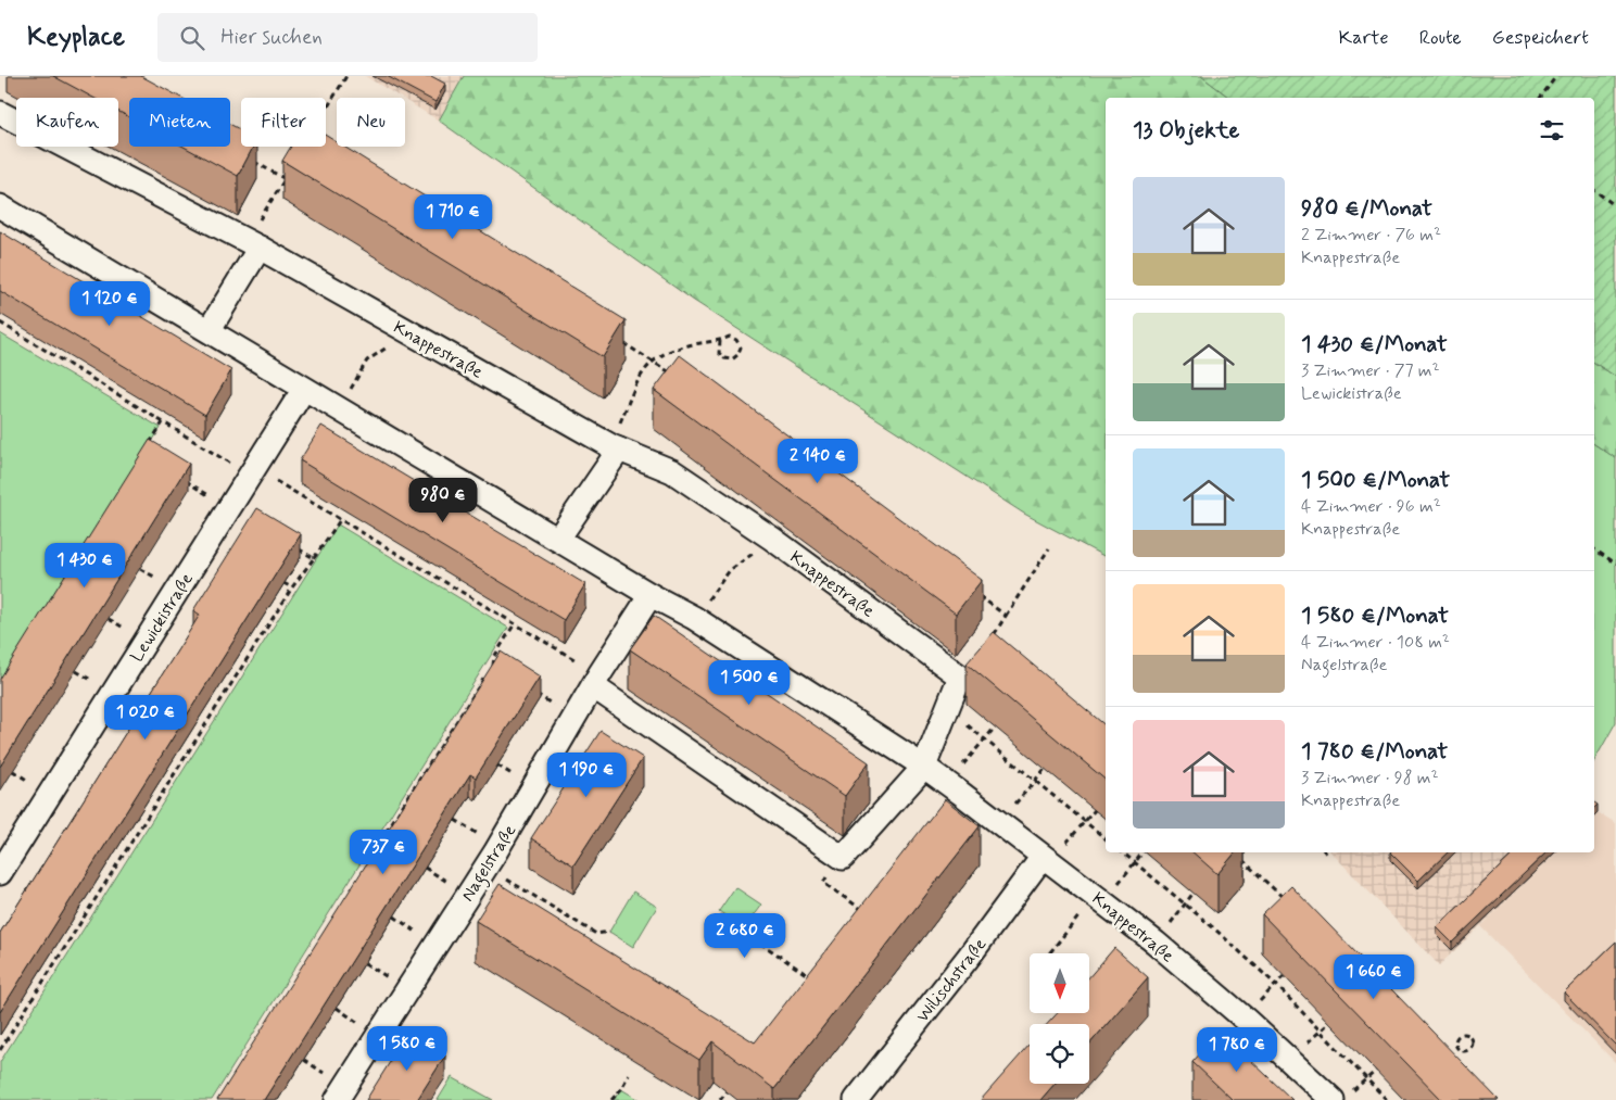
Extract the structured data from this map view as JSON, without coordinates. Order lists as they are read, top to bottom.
{
  "streets": {
    "street": [
      "Knappestraße",
      "Lewickistraße",
      "Nagelstraße",
      "Wilischstraße"
    ]
  },
  "crossings": [
    ["Knappestraße", "Lewickistraße"],
    ["Knappestraße", "Nagelstraße"],
    ["Knappestraße", "Wilischstraße"]
  ],
  "north": "bottom",
  "page": {
    "header": "Keyplace",
    "search": "Hier suchen",
    "nav": ["Karte", "Route", "Gespeichert"],
    "chip": [
      "Kaufen",
      "Mieten",
      "Filter",
      "Neu"
    ],
    "heading": "13 Objekte",
    "list": [
      {
        "name": "980 €/Monat",
        "note": "2 Zimmer · 76 m² · Knappestraße"
      },
      {
        "name": "1 430 €/Monat",
        "note": "3 Zimmer · 77 m² · Lewickistraße"
      },
      {
        "name": "1 500 €/Monat",
        "note": "4 Zimmer · 96 m² · Knappestraße"
      },
      {
        "name": "1 580 €/Monat",
        "note": "4 Zimmer · 108 m² · Nagelstraße"
      },
      {
        "name": "1 780 €/Monat",
        "note": "3 Zimmer · 98 m² · Knappestraße"
      }
    ],
    "price": [
      "1 710 €",
      "1 120 €",
      "2 140 €",
      "980 €",
      "1 430 €",
      "1 500 €",
      "1 020 €",
      "1 190 €",
      "737 €",
      "2 680 €",
      "1 660 €",
      "1 580 €",
      "1 780 €"
    ]
  }
}
